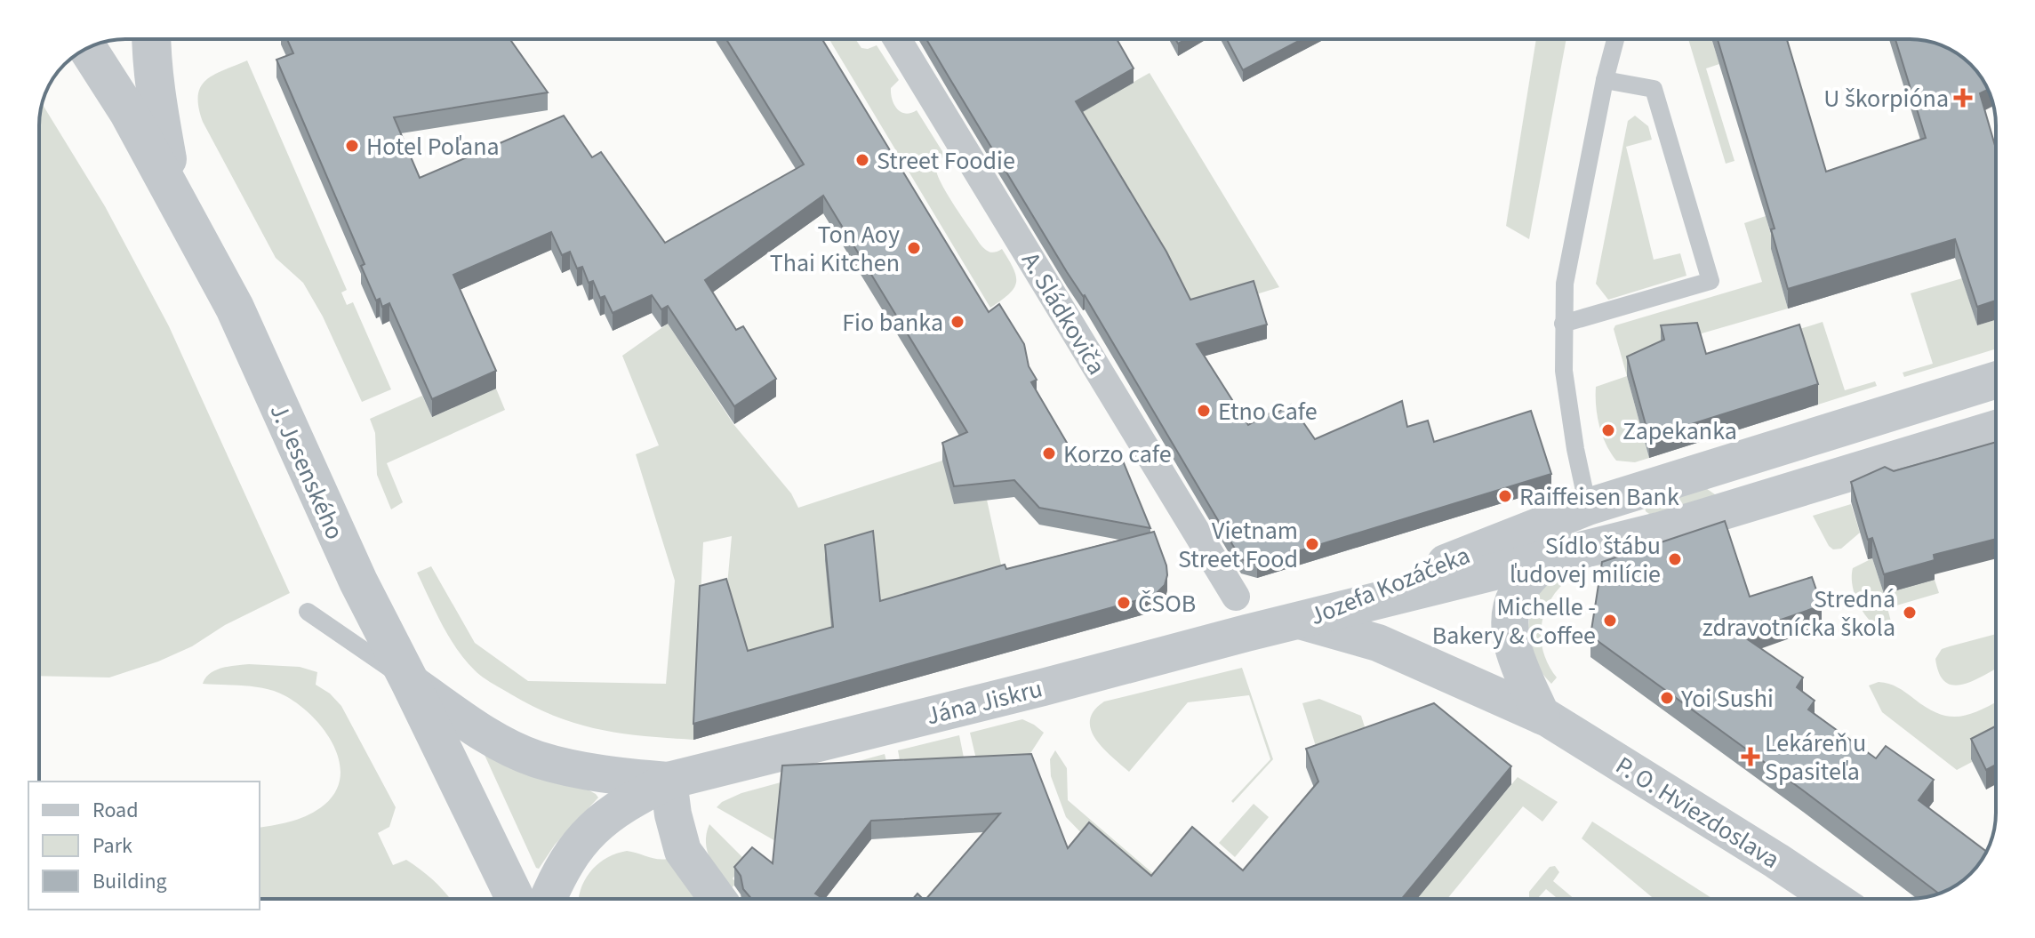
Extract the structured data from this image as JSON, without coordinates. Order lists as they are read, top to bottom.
{
  "streets": {
    "street": [
      "A. Sládkoviča",
      "J. Jesenského",
      "Jozefa Kozáčeka",
      "Jána Jiskru",
      "P. O. Hviezdoslava"
    ]
  },
  "crossings": [
    ["J. Jesenského", "Jána Jiskru"],
    ["Jozefa Kozáčeka", "Jána Jiskru"],
    ["Jozefa Kozáčeka", "P. O. Hviezdoslava"],
    ["Jána Jiskru", "P. O. Hviezdoslava"]
  ],
  "places": {
    "health": ["U škorpióna", "Lekáreň u Spasiteľa"],
    "other": [
      "Hotel Poľana",
      "Street Foodie",
      "Ton Aoy Thai Kitchen",
      "Fio banka",
      "Etno Cafe",
      "Zapekanka",
      "Korzo cafe",
      "Raiffeisen Bank",
      "Vietnam Street Food",
      "Sídlo štábu ľudovej milície",
      "ČSOB",
      "Stredná zdravotnícka škola",
      "Michelle - Bakery & Coffee",
      "Yoi Sushi"
    ]
  },
  "legend": ["Road", "Park", "Building"]
}
